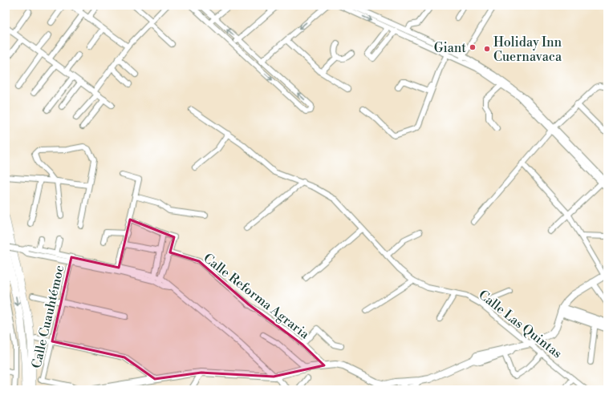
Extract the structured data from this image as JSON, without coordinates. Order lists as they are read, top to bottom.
{
  "streets": {
    "street": ["Calle Reforma Agraria", "Calle Cuauhtémoc", "Calle Las Quintas"]
  },
  "places": ["Giant", "Holiday Inn Cuernavaca"]
}
